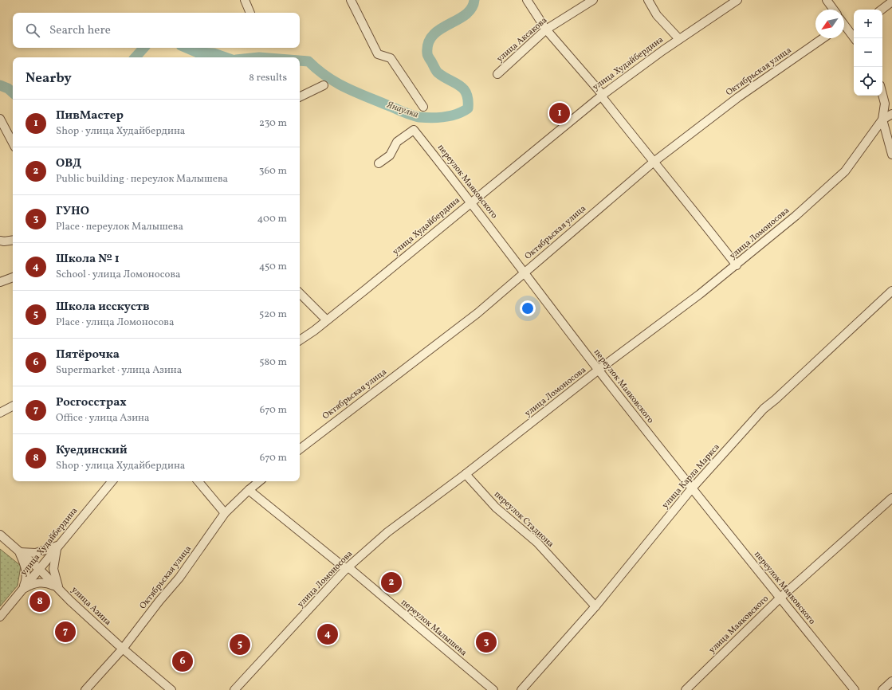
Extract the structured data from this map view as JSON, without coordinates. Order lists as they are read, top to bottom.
{
  "streets": {
    "street": [
      "улица Аксакова",
      "улица Худайбердина",
      "Октябрьская улица",
      "переулок Маяковского",
      "улица Ломоносова",
      "улица Карла Маркса",
      "переулок Стадиона",
      "улица Азина",
      "улица Маяковского",
      "переулок Малышева"
    ]
  },
  "crossings": [
    ["улица Худайбердина", "переулок Маяковского"],
    ["улица Худайбердина", "улица Азина"],
    ["Октябрьская улица", "переулок Маяковского"],
    ["Октябрьская улица", "улица Азина"],
    ["Октябрьская улица", "переулок Малышева"],
    ["переулок Маяковского", "улица Ломоносова"],
    ["переулок Маяковского", "улица Карла Маркса"],
    ["переулок Маяковского", "улица Маяковского"],
    ["улица Ломоносова", "переулок Стадиона"],
    ["улица Ломоносова", "переулок Малышева"],
    ["улица Карла Маркса", "переулок Стадиона"]
  ],
  "water": ["Янаулка"],
  "north": "bottom left",
  "page": {
    "map_buttons": ["+", "−"],
    "search": "Search here",
    "heading": ["Nearby", "8 results"],
    "list": [
      {
        "mark": "1",
        "name": "ПивМастер",
        "note": "Shop · улица Худайбердина",
        "value": "230 m"
      },
      {
        "mark": "2",
        "name": "ОВД",
        "note": "Public building · переулок Малышева",
        "value": "360 m"
      },
      {
        "mark": "3",
        "name": "ГУНО",
        "note": "Place · переулок Малышева",
        "value": "400 m"
      },
      {
        "mark": "4",
        "name": "Школа № 1",
        "note": "School · улица Ломоносова",
        "value": "450 m"
      },
      {
        "mark": "5",
        "name": "Школа исскуств",
        "note": "Place · улица Ломоносова",
        "value": "520 m"
      },
      {
        "mark": "6",
        "name": "Пятёрочка",
        "note": "Supermarket · улица Азина",
        "value": "580 m"
      },
      {
        "mark": "7",
        "name": "Росгосстрах",
        "note": "Office · улица Азина",
        "value": "670 m"
      },
      {
        "mark": "8",
        "name": "Куединский",
        "note": "Shop · улица Худайбердина",
        "value": "670 m"
      }
    ],
    "pins": [
      "1",
      "2",
      "8",
      "7",
      "4",
      "3",
      "5",
      "6"
    ]
  }
}
